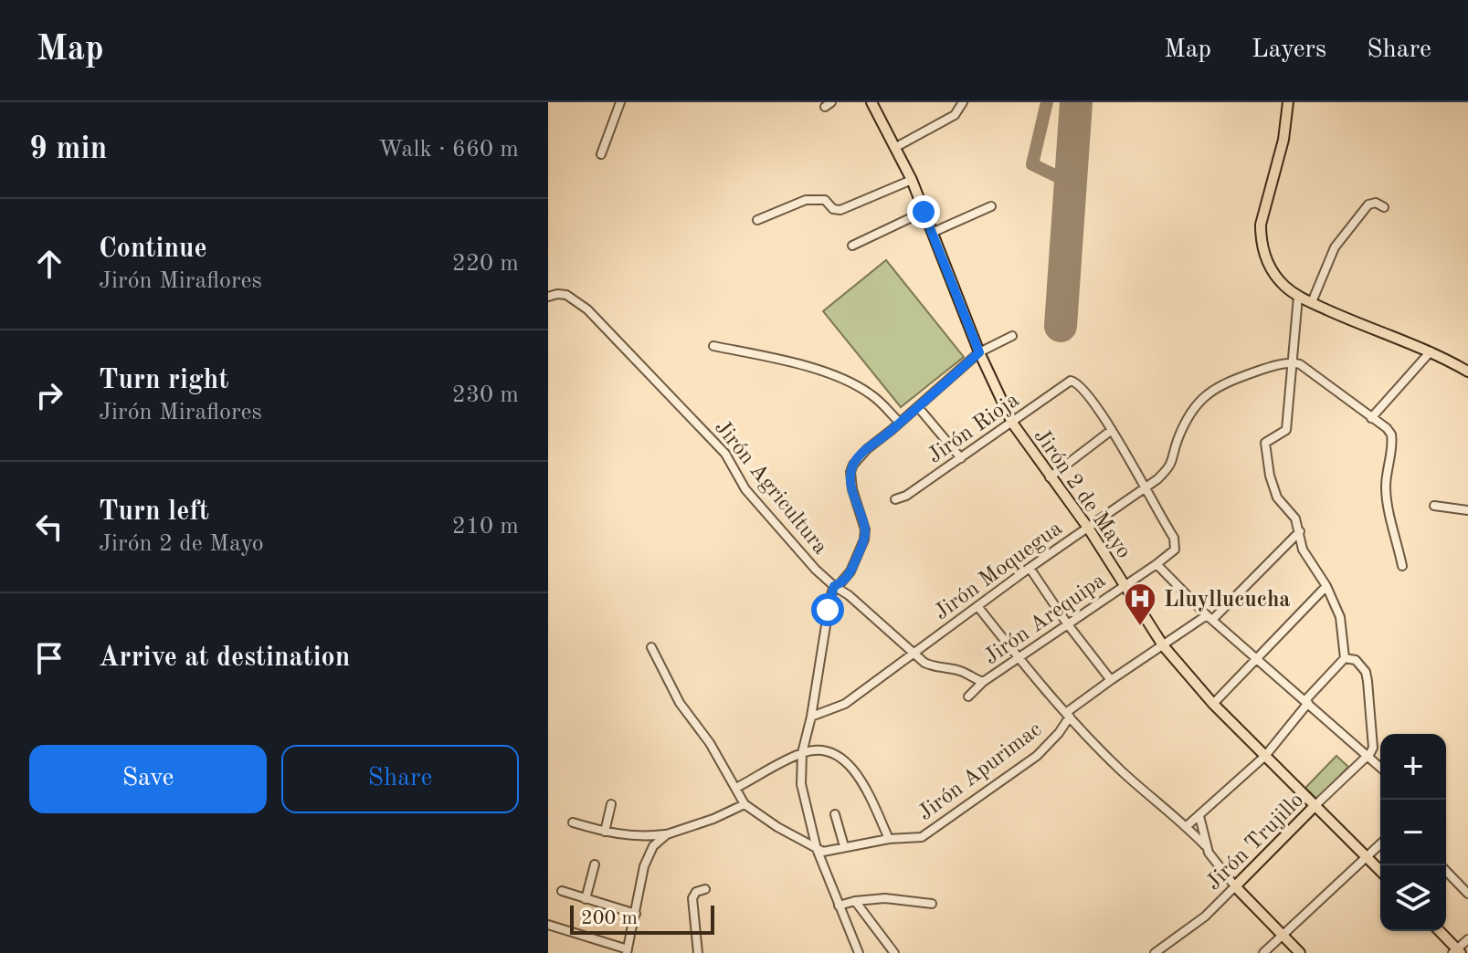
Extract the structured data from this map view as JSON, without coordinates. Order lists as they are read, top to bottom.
{
  "streets": {
    "main road": ["Jirón 2 de Mayo", "Jirón Trujillo"],
    "street": [
      "Jirón Rioja",
      "Jirón Agricultura",
      "Jirón Moquegua",
      "Jirón Arequipa",
      "Jirón Apurimac"
    ]
  },
  "crossings": [
    ["Jirón Rioja", "Jirón 2 de Mayo"],
    ["Jirón Agricultura", "Jirón Moquegua"],
    ["Jirón Agricultura", "Jirón Arequipa"],
    ["Jirón 2 de Mayo", "Jirón Moquegua"],
    ["Jirón 2 de Mayo", "Jirón Arequipa"],
    ["Jirón 2 de Mayo", "Jirón Apurimac"],
    ["Jirón 2 de Mayo", "Jirón Trujillo"],
    ["Jirón Moquegua", "Jirón Arequipa"]
  ],
  "places": {
    "hospital": ["Lluyllucucha"]
  },
  "scale_bar": "200 m",
  "page": {
    "header": "Map",
    "nav": ["Map", "Layers", "Share"],
    "heading": ["9 min", "Walk · 660 m"],
    "list": [
      ["Continue", "Jirón Miraflores", "220 m"],
      ["Turn right", "Jirón Miraflores", "230 m"],
      ["Turn left", "Jirón 2 de Mayo", "210 m"],
      "Arrive at destination"
    ],
    "buttons": ["Save", "Share"],
    "map_buttons": ["+", "−"],
    "scale": "200 m"
  }
}
